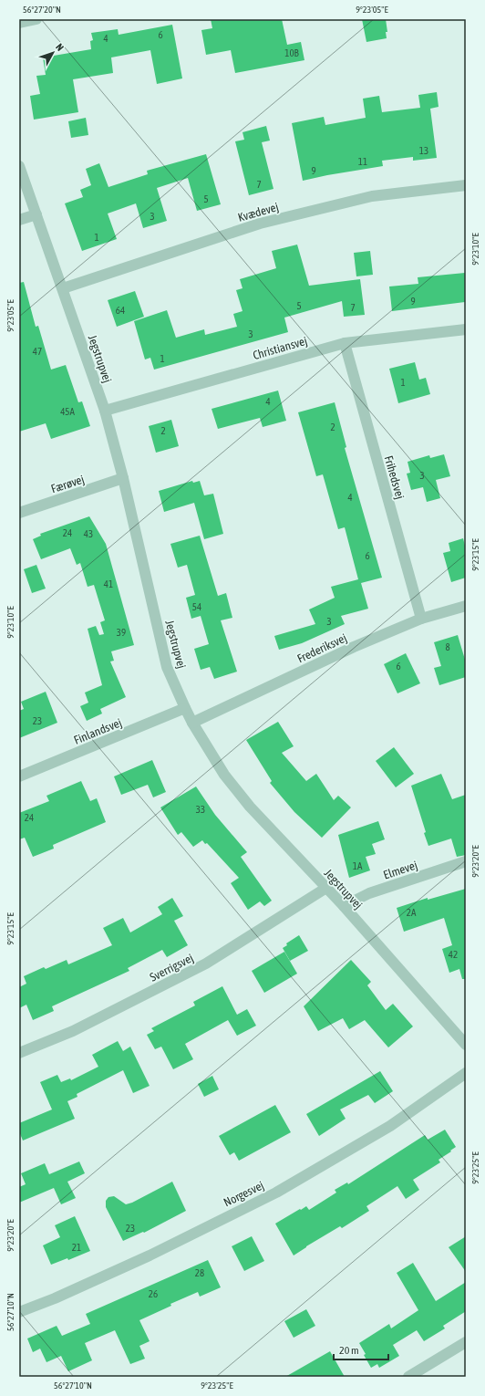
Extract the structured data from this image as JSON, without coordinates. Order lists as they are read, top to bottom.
{
  "streets": {
    "street": [
      "Kvædevej",
      "Christiansvej",
      "Jegstrupvej",
      "Frihedsvej",
      "Færøvej",
      "Frederiksvej",
      "Finlandsvej",
      "Elmevej",
      "Sverrigsvej",
      "Norgesvej"
    ]
  },
  "crossings": [
    ["Kvædevej", "Jegstrupvej"],
    ["Christiansvej", "Jegstrupvej"],
    ["Christiansvej", "Frihedsvej"],
    ["Jegstrupvej", "Færøvej"],
    ["Jegstrupvej", "Frederiksvej"],
    ["Jegstrupvej", "Finlandsvej"],
    ["Jegstrupvej", "Elmevej"],
    ["Jegstrupvej", "Sverrigsvej"],
    ["Frihedsvej", "Frederiksvej"]
  ],
  "house_numbers": [
    "6",
    "4",
    "10B",
    "13",
    "11",
    "9",
    "7",
    "5",
    "3",
    "1",
    "9",
    "5",
    "7",
    "64",
    "3",
    "47",
    "1",
    "1",
    "4",
    "45A",
    "2",
    "2",
    "3",
    "4",
    "24",
    "43",
    "6",
    "41",
    "54",
    "3",
    "39",
    "8",
    "6",
    "23",
    "33",
    "24",
    "1A",
    "2A",
    "42",
    "23",
    "21",
    "28",
    "26"
  ],
  "scale_bar": "20 m",
  "north": "top right",
  "coordinates": [
    "56°27'20\"N",
    "9°23'05\"E",
    "9°23'10\"E",
    "9°23'15\"E",
    "9°23'20\"E",
    "9°23'25\"E",
    "56°27'10\"N"
  ]
}
